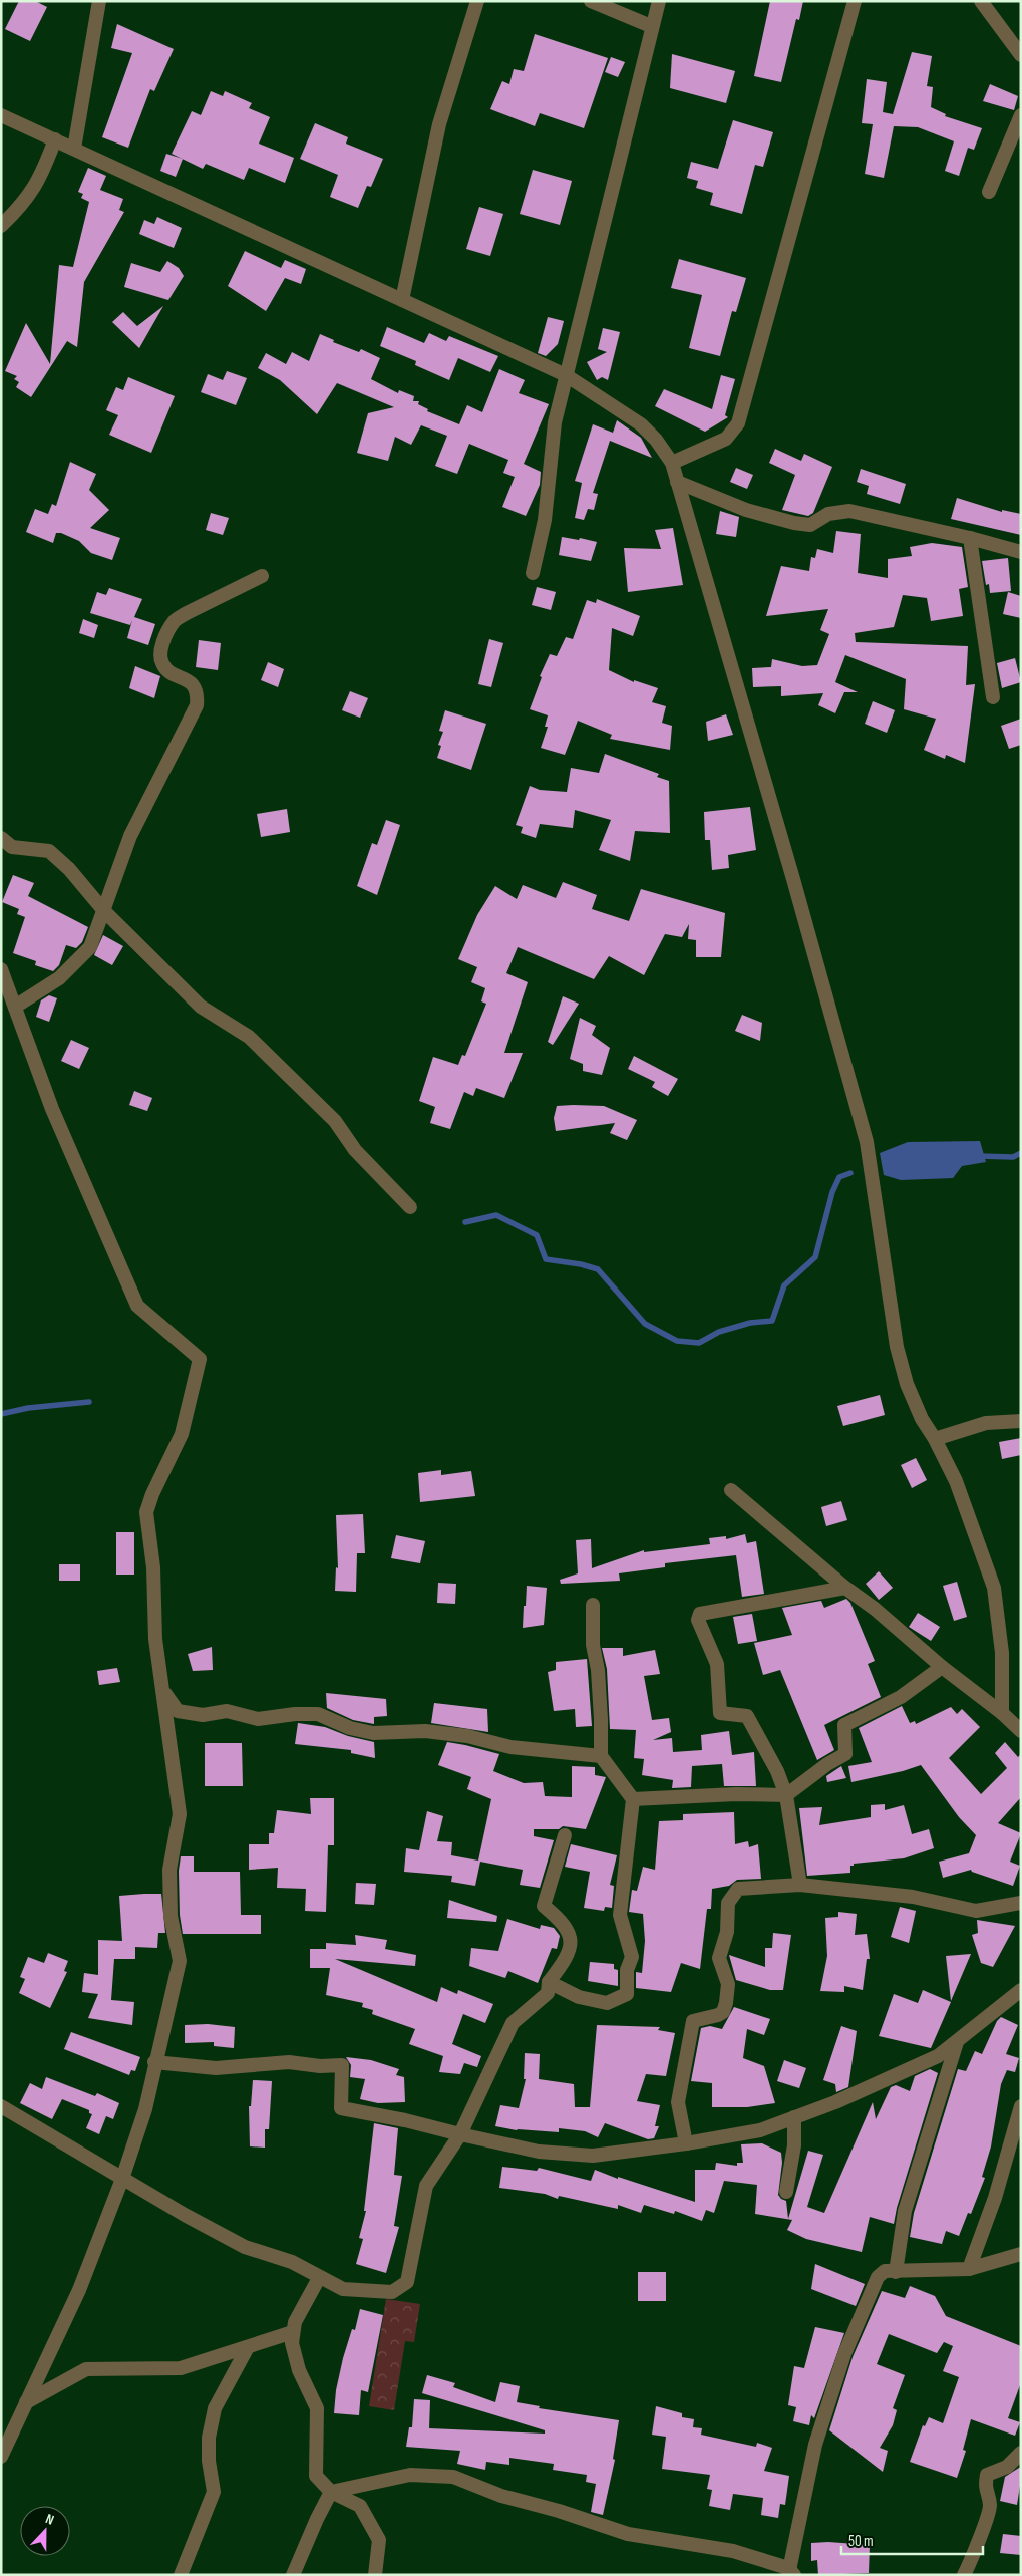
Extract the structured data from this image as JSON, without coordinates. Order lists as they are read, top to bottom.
{
  "scale_bar": "50 m",
  "north": "top"
}
